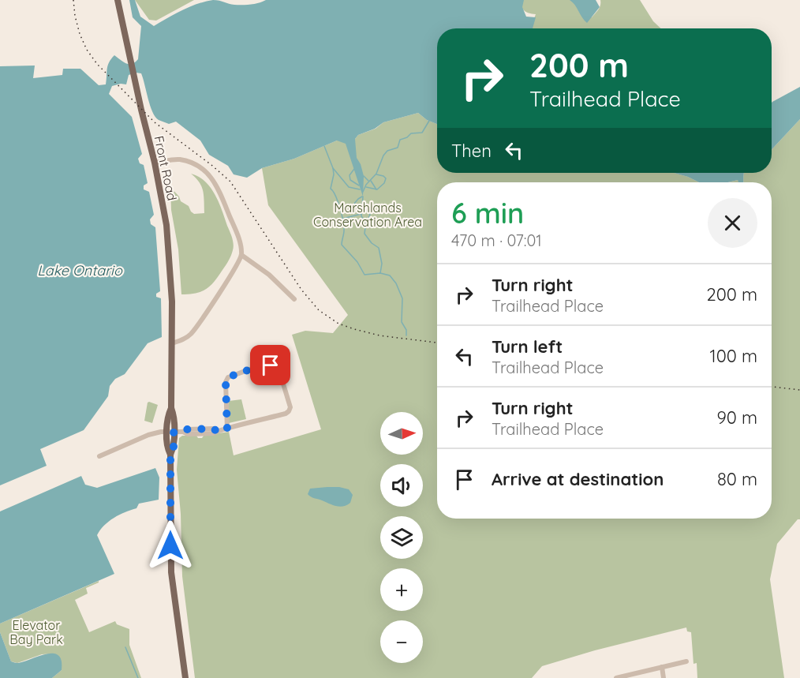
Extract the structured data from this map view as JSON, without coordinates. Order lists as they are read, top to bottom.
{
  "streets": {
    "main road": ["Front Road"]
  },
  "water": ["Lake Ontario"],
  "parks": ["Marshlands Conservation Area", "Elevator Bay Park"],
  "north": "right",
  "page": {
    "turn": ["200 m", "Trailhead Place"],
    "then": "Then",
    "heading": ["6 min", "470 m · 07:01"],
    "list": [
      {
        "name": "Turn right",
        "note": "Trailhead Place",
        "value": "200 m"
      },
      {
        "name": "Turn left",
        "note": "Trailhead Place",
        "value": "100 m"
      },
      {
        "name": "Turn right",
        "note": "Trailhead Place",
        "value": "90 m"
      },
      {
        "name": "Arrive at destination",
        "value": "80 m"
      }
    ],
    "map_buttons": ["+", "−"]
  }
}
